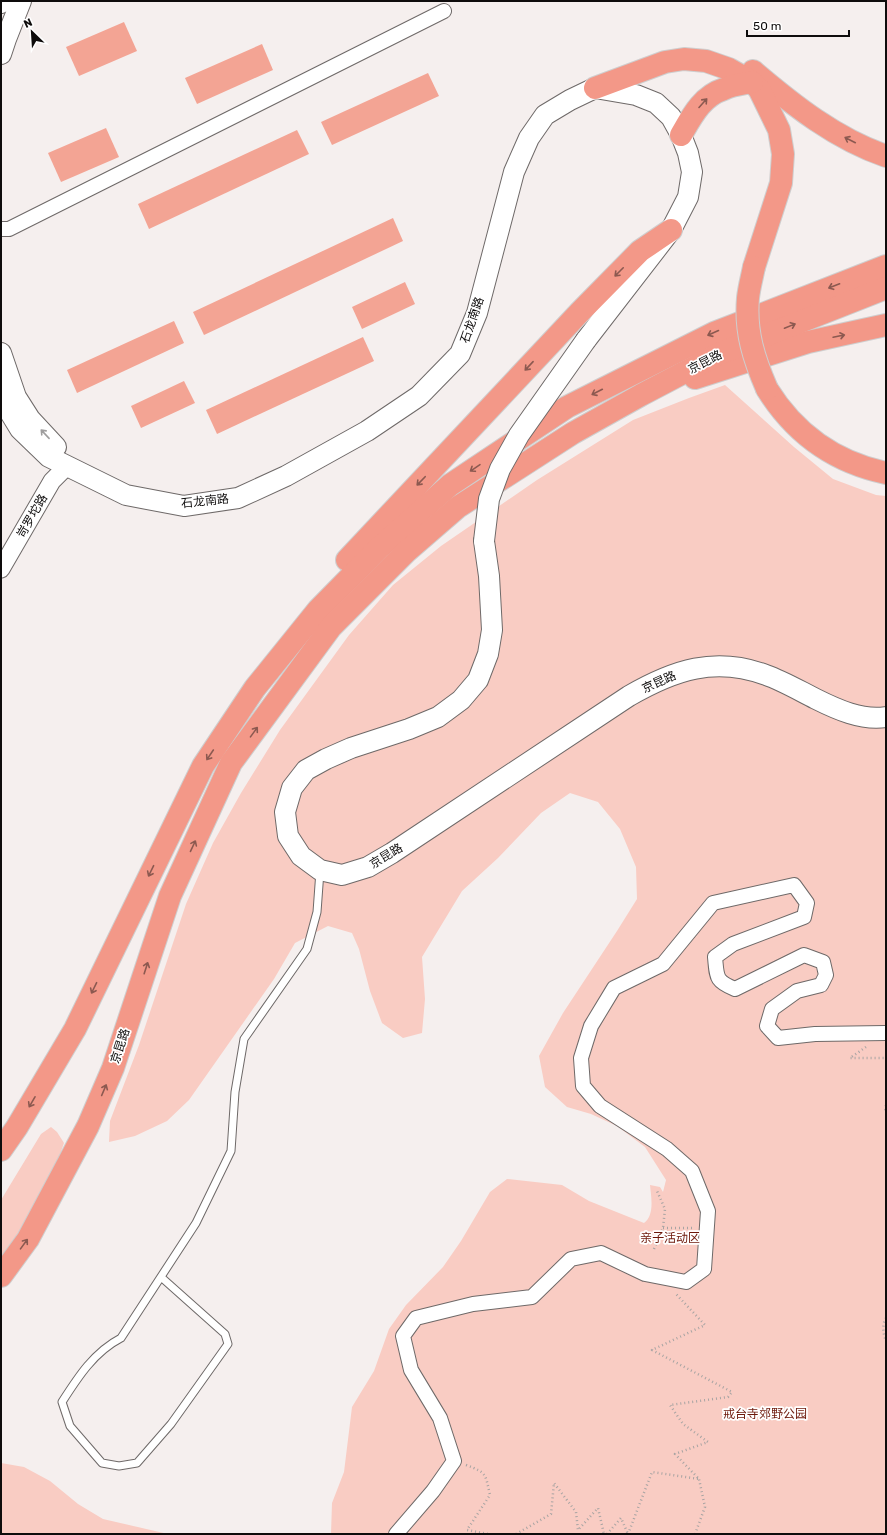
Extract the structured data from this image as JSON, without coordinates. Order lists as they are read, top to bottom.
{
  "streets": {
    "highway": ["京昆路"],
    "main road": ["石龙南路"],
    "street": ["岢罗坨路"]
  },
  "crossings": [
    ["石龙南路", "岢罗坨路"]
  ],
  "parks": ["亲子活动区", "戒台寺郊野公园"],
  "scale_bar": "50 m",
  "north": "top left"
}
